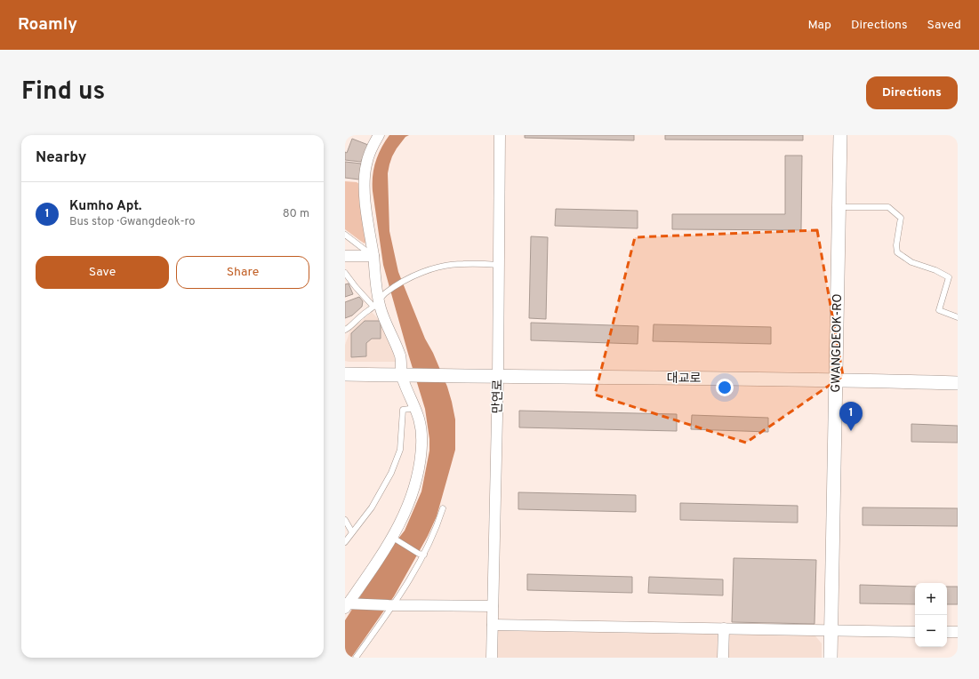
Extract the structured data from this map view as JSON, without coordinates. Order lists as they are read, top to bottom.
{
  "streets": {
    "street": ["GWANGDEOK-RO", "대교로", "만연로"]
  },
  "crossings": [
    ["GWANGDEOK-RO", "대교로"],
    ["대교로", "만연로"]
  ],
  "page": {
    "header": "Roamly",
    "nav": ["Map", "Directions", "Saved"],
    "title": "Find us",
    "buttons": [
      "Directions",
      ["Save", "Share"]
    ],
    "heading": "Nearby",
    "list": [
      {
        "mark": "1",
        "name": "Kumho Apt.",
        "note": "Bus stop · Gwangdeok-ro",
        "value": "80 m"
      }
    ],
    "pins": "1",
    "map_buttons": ["+", "−"]
  }
}
